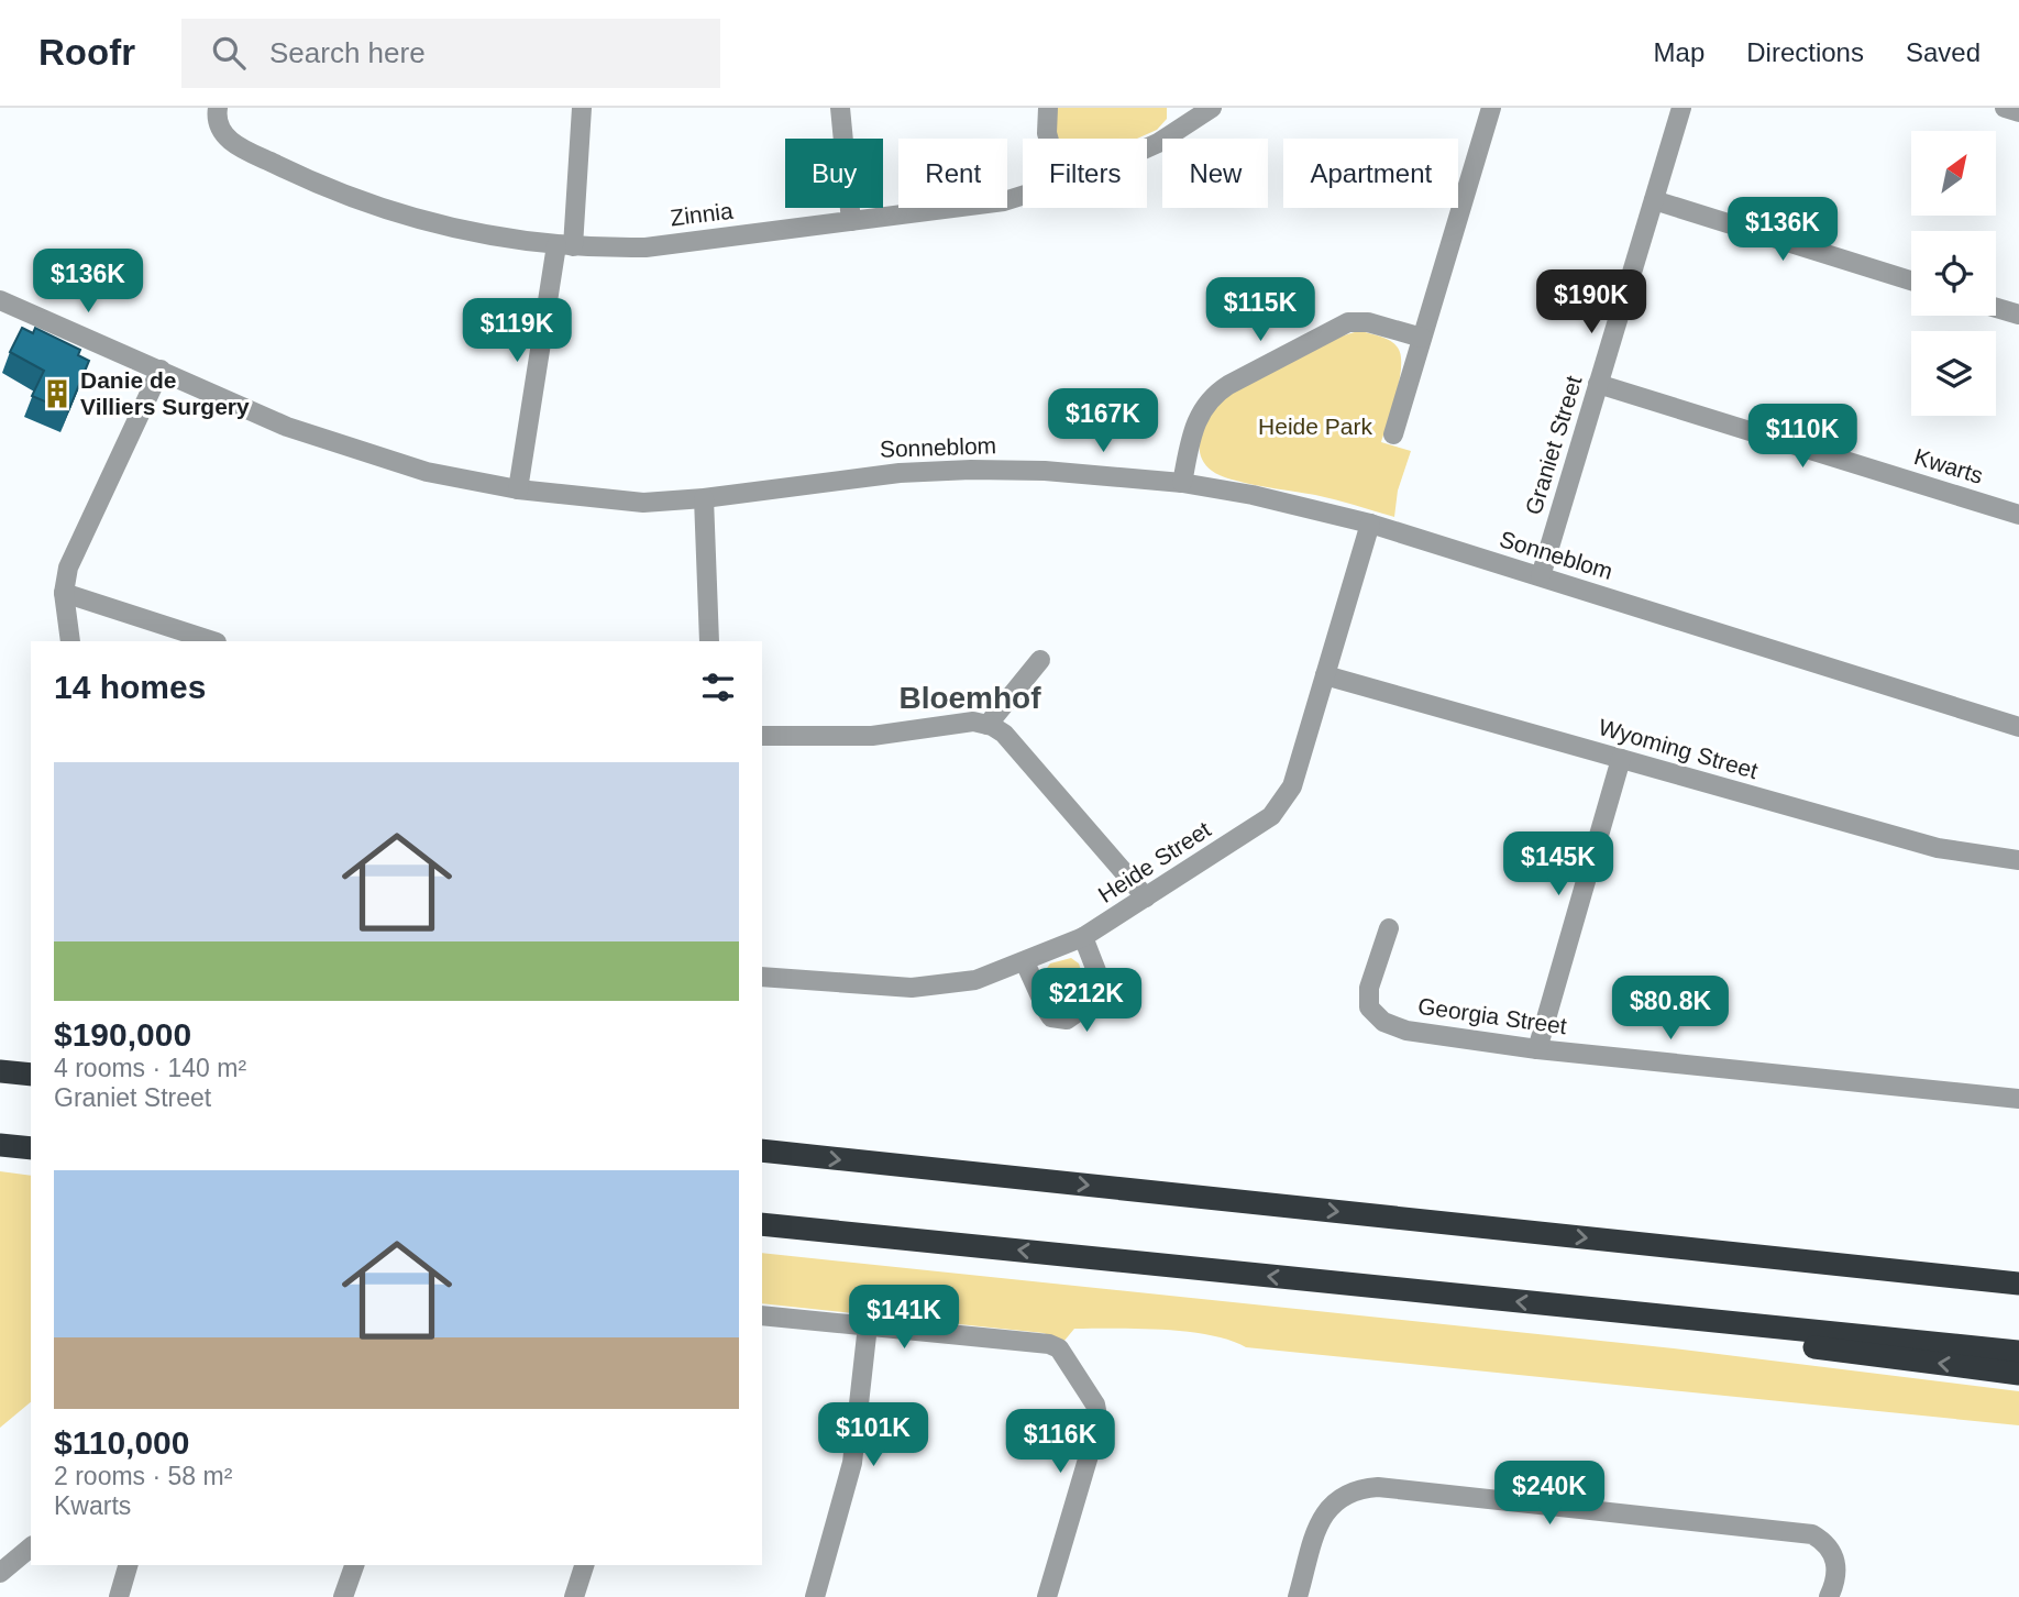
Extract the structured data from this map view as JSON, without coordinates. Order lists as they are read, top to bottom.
{
  "streets": {
    "street": [
      "Zinnia",
      "Graniet Street",
      "Sonneblom",
      "Kwarts",
      "Wyoming Street",
      "Heide Street",
      "Georgia Street"
    ]
  },
  "crossings": [
    ["Graniet Street", "Sonneblom"],
    ["Graniet Street", "Kwarts"],
    ["Sonneblom", "Heide Street"],
    ["Wyoming Street", "Heide Street"]
  ],
  "districts": ["Bloemhof"],
  "parks": ["Heide Park"],
  "places": {
    "building": ["Danie de Villiers Surgery"]
  },
  "north": "top right",
  "page": {
    "header": "Roofr",
    "search": "Search here",
    "nav": ["Map", "Directions", "Saved"],
    "chip": [
      "Buy",
      "Rent",
      "Filters",
      "New",
      "Apartment"
    ],
    "price": [
      "$136K",
      "$136K",
      "$190K",
      "$115K",
      "$119K",
      "$167K",
      "$110K",
      "$145K",
      "$212K",
      "$80.8K",
      "$141K",
      "$101K",
      "$116K",
      "$240K"
    ],
    "heading": "14 homes",
    "list": [
      {
        "name": "$190,000",
        "note": "4 rooms · 140 m² · Graniet Street"
      },
      {
        "name": "$110,000",
        "note": "2 rooms · 58 m² · Kwarts"
      }
    ]
  }
}
